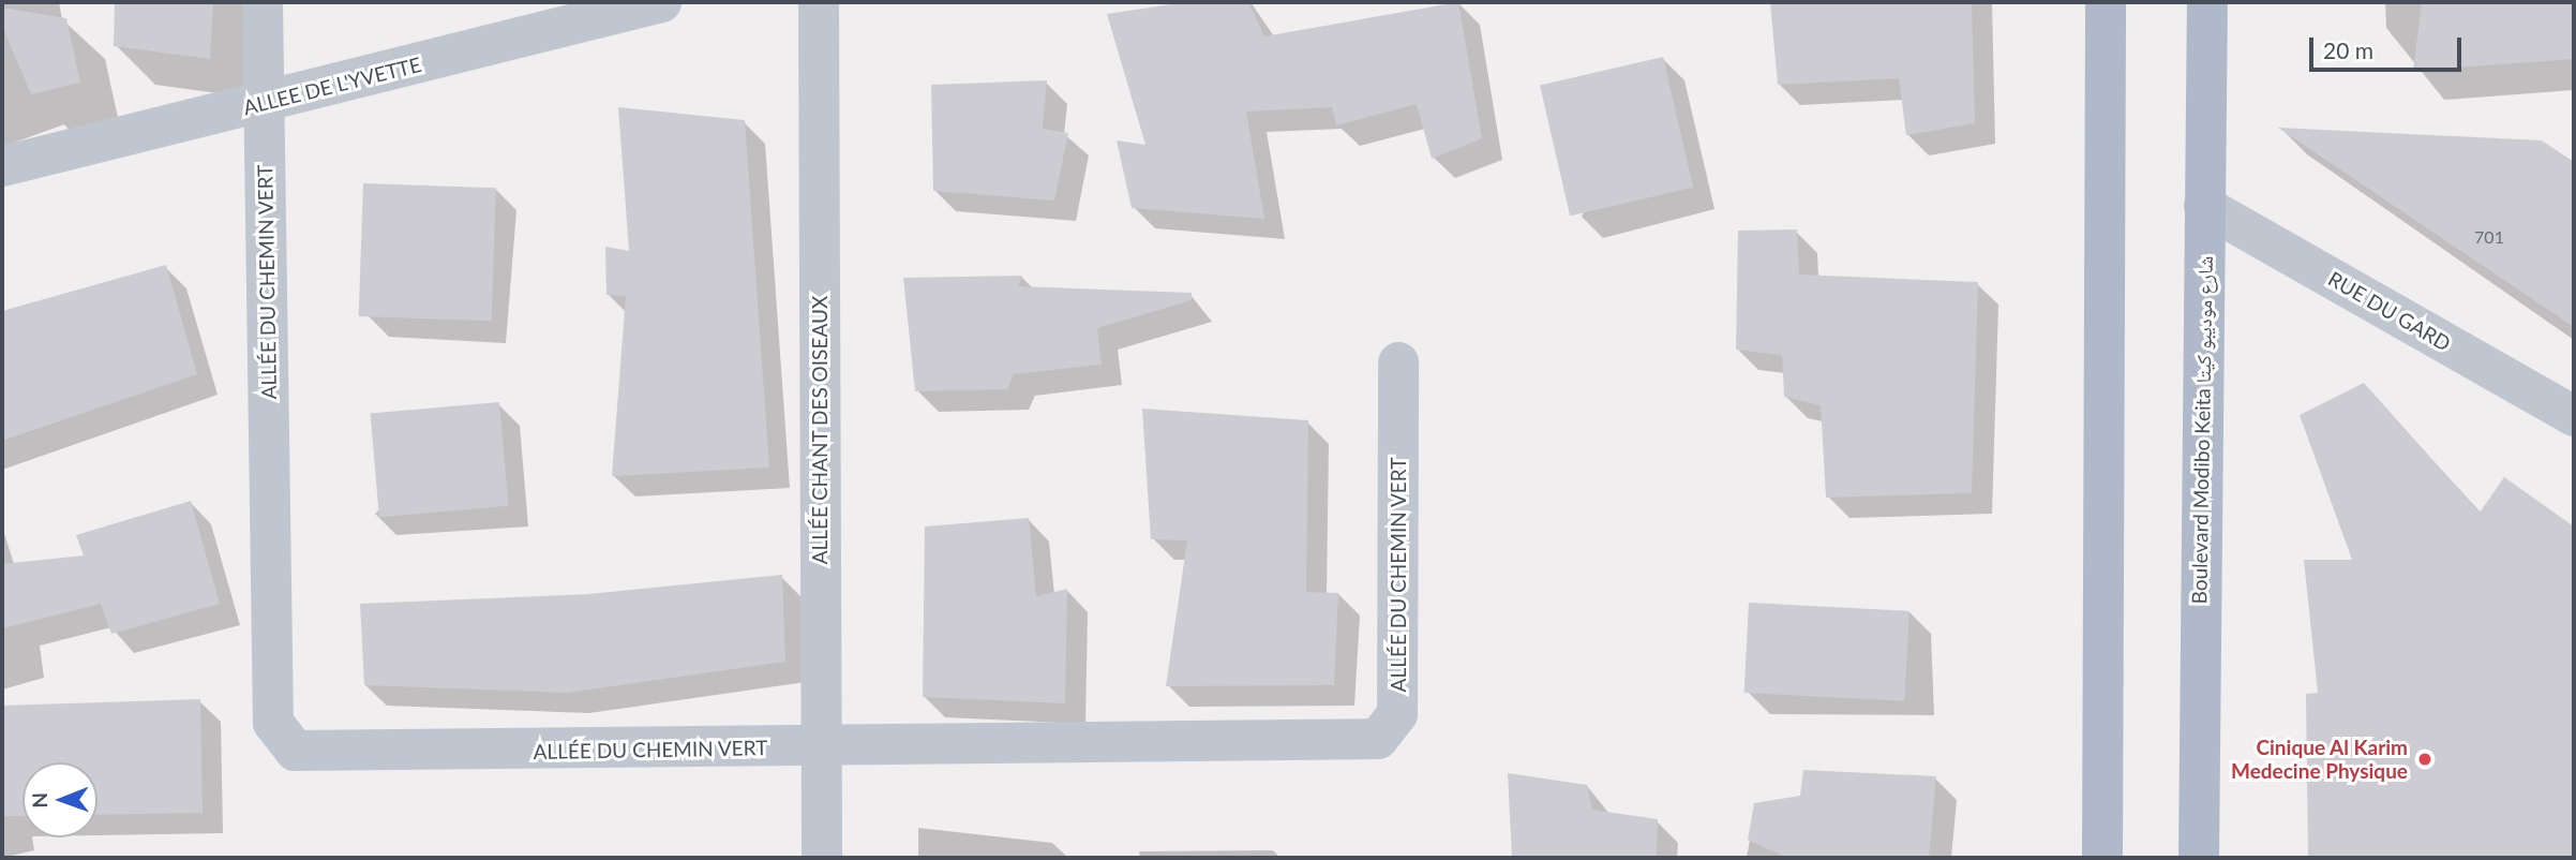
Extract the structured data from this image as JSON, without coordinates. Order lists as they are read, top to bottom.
{
  "streets": {
    "main road": ["Boulevard Modibo Keita شارع موديبو كيتا"],
    "street": [
      "ALLEE DE L'YVETTE",
      "ALLÉE DU CHEMIN VERT",
      "RUE DU GARD",
      "ALLÉE CHANT DES OISEAUX"
    ]
  },
  "crossings": [
    ["ALLEE DE L'YVETTE", "ALLÉE DU CHEMIN VERT"],
    ["ALLÉE DU CHEMIN VERT", "ALLÉE CHANT DES OISEAUX"],
    ["RUE DU GARD", "Boulevard Modibo Keita شارع موديبو كيتا"]
  ],
  "places": ["Cinique Al Karim Medecine Physique"],
  "house_numbers": ["701"],
  "scale_bar": "20 m",
  "north": "left"
}
